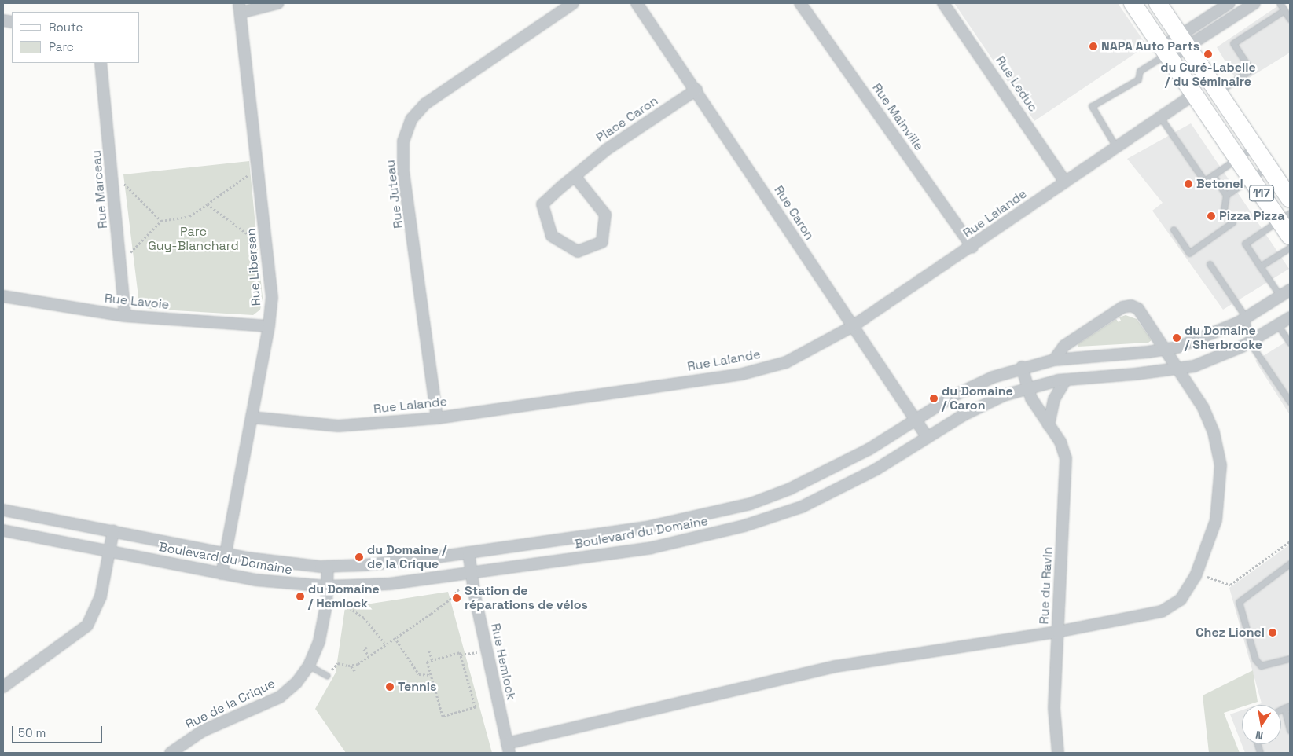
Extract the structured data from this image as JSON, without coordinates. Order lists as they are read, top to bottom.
{
  "streets": {
    "main road": ["117"],
    "street": [
      "Rue Leduc",
      "Rue Mainville",
      "Place Caron",
      "Rue Marceau",
      "Rue Juteau",
      "Rue Caron",
      "Rue Lalande",
      "Rue Libersan",
      "Rue Lavoie",
      "Boulevard du Domaine",
      "Rue du Ravin",
      "Rue Hemlock",
      "Rue de la Crique"
    ]
  },
  "crossings": [
    ["Rue Leduc", "Rue Lalande"],
    ["Rue Mainville", "Rue Lalande"],
    ["Place Caron", "Rue Caron"],
    ["Rue Marceau", "Rue Lavoie"],
    ["117", "Rue Lalande"],
    ["Rue Juteau", "Rue Lalande"],
    ["Rue Caron", "Rue Lalande"],
    ["Rue Caron", "Boulevard du Domaine"],
    ["Rue Lalande", "Rue Libersan"],
    ["Rue Libersan", "Rue Lavoie"],
    ["Rue Libersan", "Boulevard du Domaine"],
    ["Boulevard du Domaine", "Rue du Ravin"],
    ["Boulevard du Domaine", "Rue Hemlock"],
    ["Boulevard du Domaine", "Rue de la Crique"]
  ],
  "parks": ["Parc Guy-Blanchard"],
  "places": [
    "NAPA Auto Parts",
    "du Curé-Labelle / du Séminaire",
    "Betonel",
    "Pizza Pizza",
    "du Domaine / Sherbrooke",
    "du Domaine / Caron",
    "du Domaine / de la Crique",
    "du Domaine / Hemlock",
    "Station de réparations de vélos",
    "Chez Lionel",
    "Tennis"
  ],
  "legend": ["Route", "Parc"],
  "scale_bar": "50 m",
  "north": "bottom"
}
